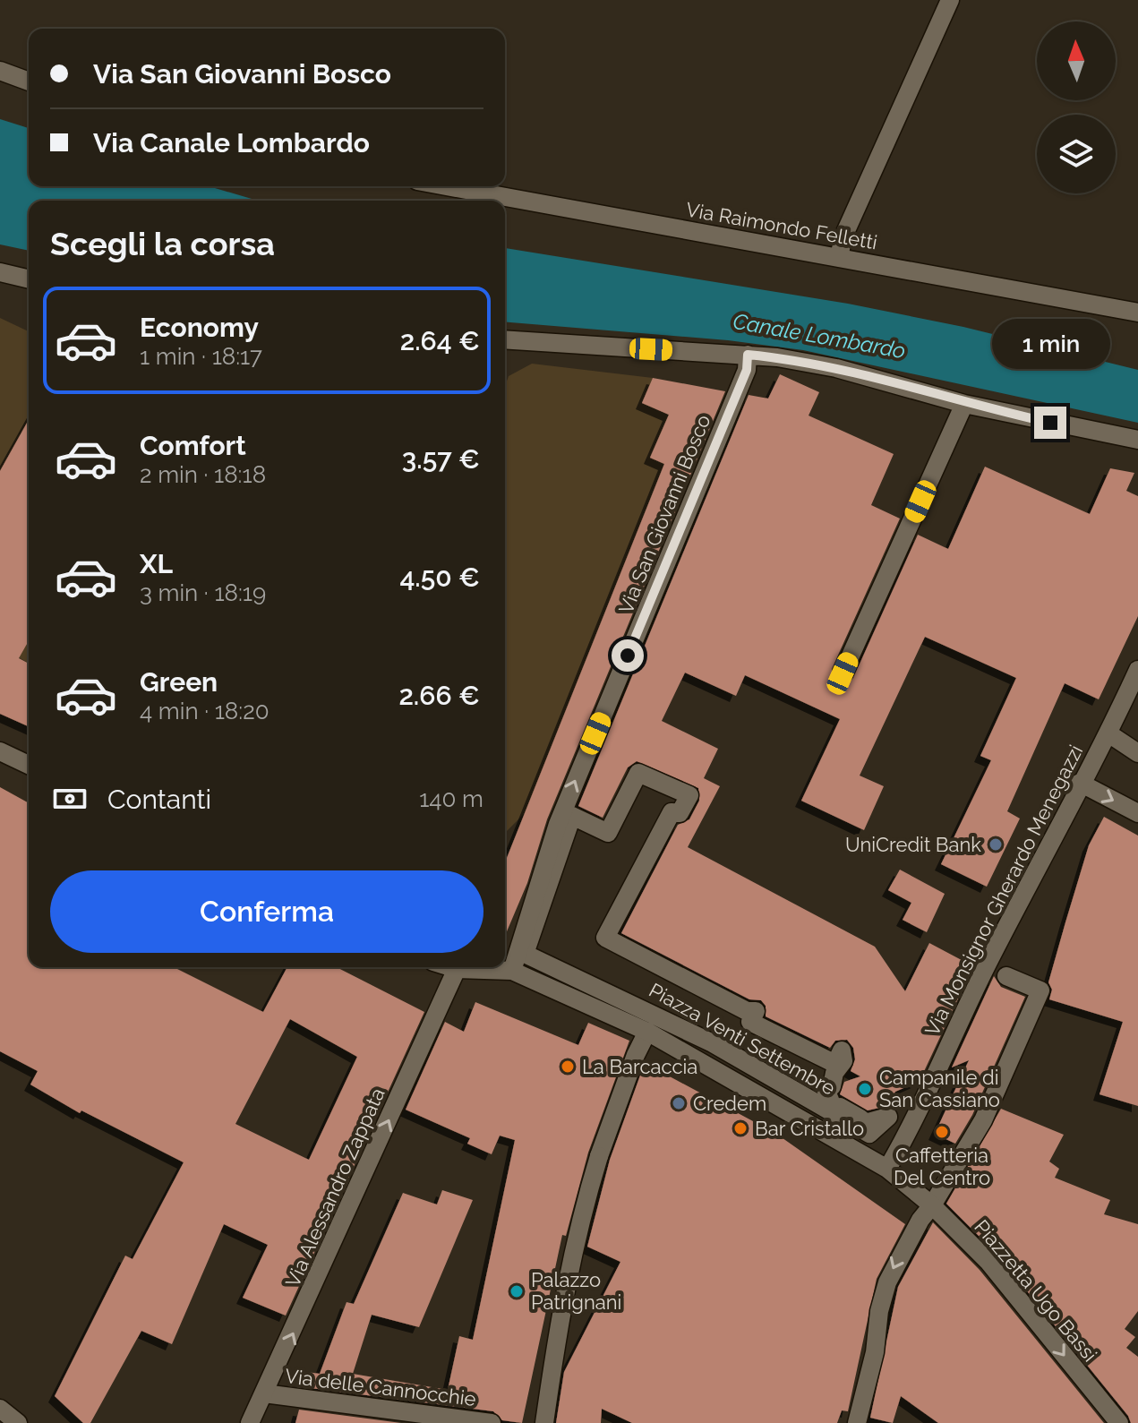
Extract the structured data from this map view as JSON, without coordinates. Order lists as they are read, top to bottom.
{
  "streets": {
    "street": [
      "Via Raimondo Felletti",
      "Via San Giovanni Bosco",
      "Via Monsignor Gherardo Menegazzi",
      "Piazza Venti Settembre",
      "Via Alessandro Zappata",
      "Piazzetta Ugo Bassi",
      "Via delle Cannocchie"
    ]
  },
  "crossings": [
    ["Via San Giovanni Bosco", "Piazza Venti Settembre"],
    ["Via Monsignor Gherardo Menegazzi", "Piazza Venti Settembre"],
    ["Piazza Venti Settembre", "Via Alessandro Zappata"],
    ["Piazza Venti Settembre", "Piazzetta Ugo Bassi"],
    ["Via Alessandro Zappata", "Via delle Cannocchie"]
  ],
  "one_way": ["Via San Giovanni Bosco", "Via Alessandro Zappata", "Piazzetta Ugo Bassi"],
  "water": ["Canale Lombardo"],
  "places": [
    "UniCredit Bank",
    "La Barcaccia",
    "Campanile di San Cassiano",
    "Credem",
    "Bar Cristallo",
    "Caffetteria Del Centro",
    "Palazzo Patrignani"
  ],
  "north": "top",
  "page": {
    "banner": ["Via San Giovanni Bosco", "Via Canale Lombardo"],
    "heading": "Scegli la corsa",
    "list": [
      {
        "name": "Economy",
        "note": "1 min · 18:17",
        "value": "2.64 €"
      },
      {
        "name": "Comfort",
        "note": "2 min · 18:18",
        "value": "3.57 €"
      },
      {
        "name": "XL",
        "note": "3 min · 18:19",
        "value": "4.50 €"
      },
      {
        "name": "Green",
        "note": "4 min · 18:20",
        "value": "2.66 €"
      }
    ],
    "bubble": "1 min",
    "pay": ["Contanti", "140 m"],
    "buttons": "Conferma"
  }
}
